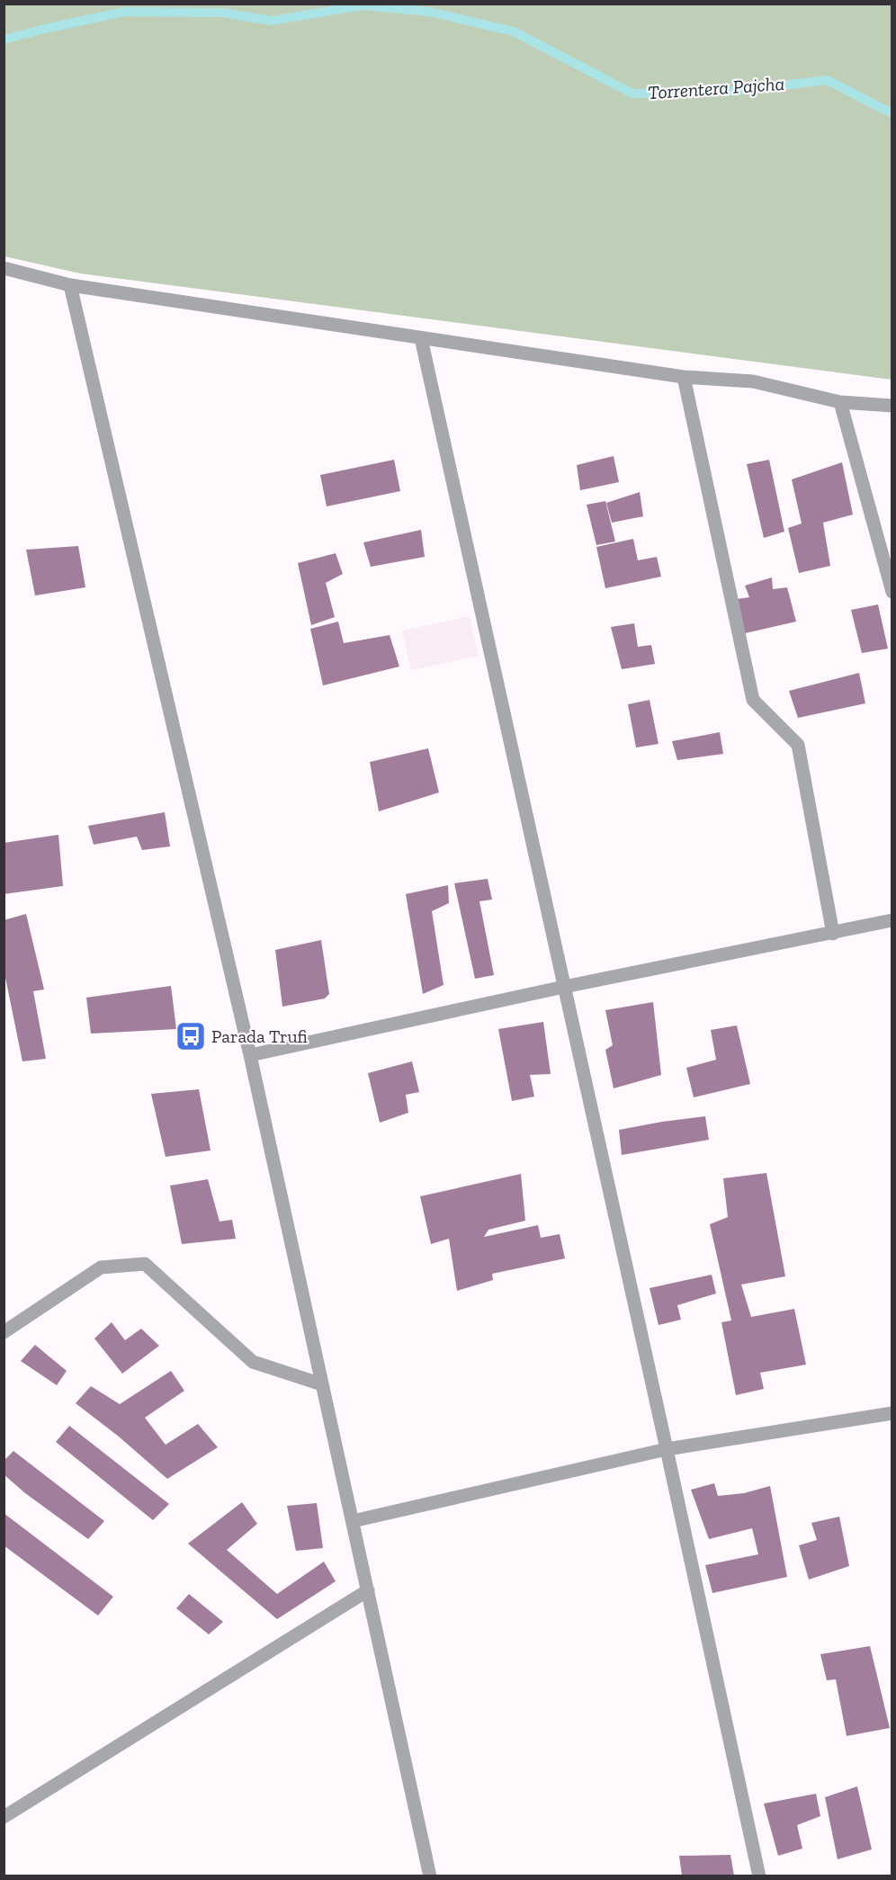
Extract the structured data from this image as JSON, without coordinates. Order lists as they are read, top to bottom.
{
  "water": ["Torrentera Pajcha"],
  "places": {
    "bus stop": ["Parada Trufi"]
  }
}
